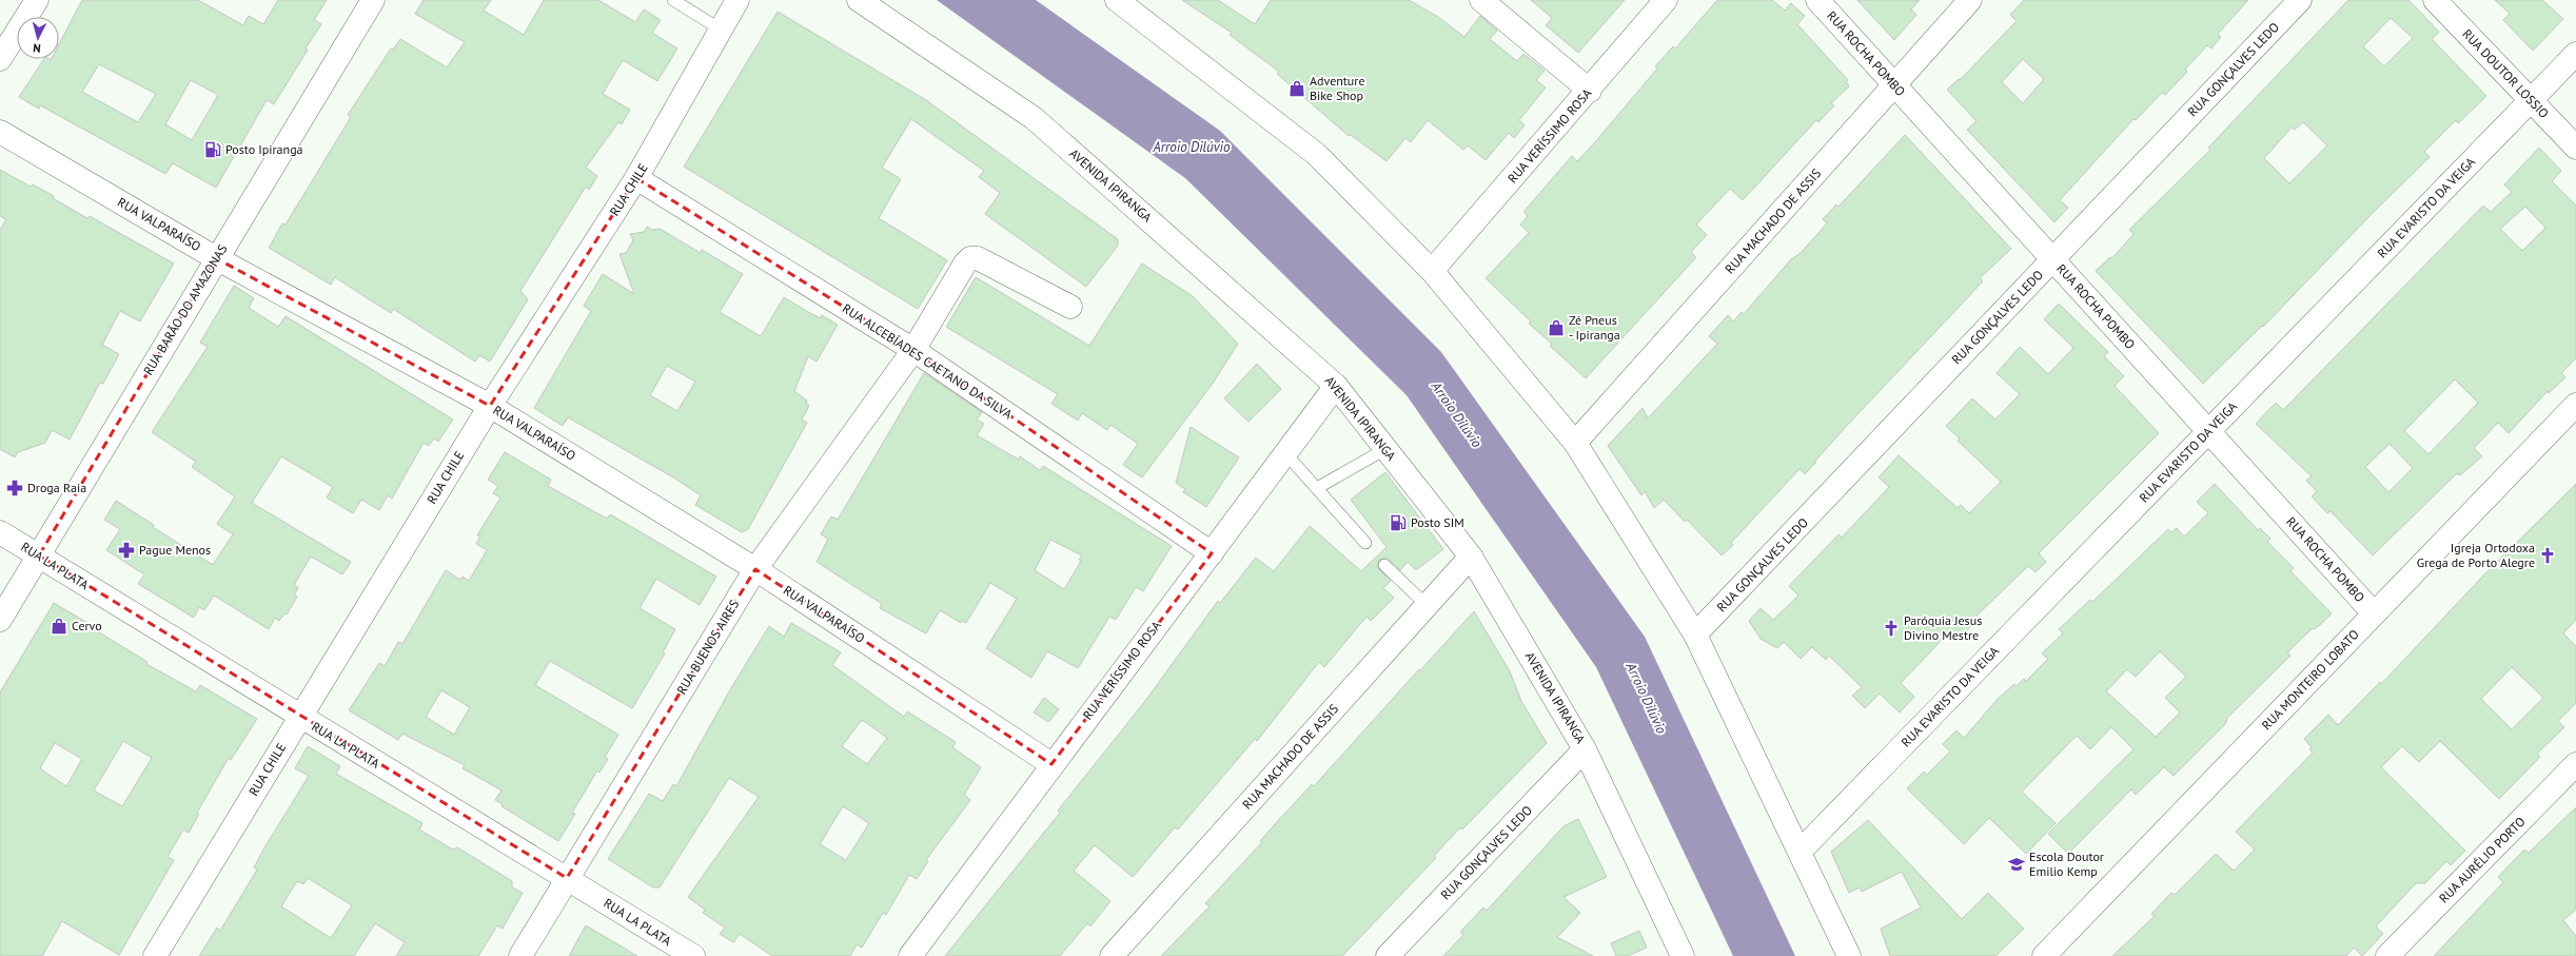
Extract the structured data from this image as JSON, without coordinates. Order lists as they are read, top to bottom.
{
  "streets": {
    "street": [
      "RUA ROCHA POMBO",
      "RUA GONÇALVES LEDO",
      "RUA DOUTOR LOSSIO",
      "RUA VERÍSSIMO ROSA",
      "AVENIDA IPIRANGA",
      "RUA CHILE",
      "RUA EVARISTO DA VEIGA",
      "RUA MACHADO DE ASSIS",
      "RUA VALPARAÍSO",
      "RUA BARÃO DO AMAZONAS",
      "RUA ALCEBÍADES CAETANO DA SILVA",
      "RUA LA PLATA",
      "RUA BUENOS AIRES",
      "RUA MONTEIRO LOBATO",
      "RUA AURÉLIO PORTO"
    ]
  },
  "crossings": [
    ["RUA ROCHA POMBO", "RUA GONÇALVES LEDO"],
    ["RUA ROCHA POMBO", "RUA EVARISTO DA VEIGA"],
    ["RUA ROCHA POMBO", "RUA MACHADO DE ASSIS"],
    ["RUA ROCHA POMBO", "RUA MONTEIRO LOBATO"],
    ["RUA GONÇALVES LEDO", "AVENIDA IPIRANGA"],
    ["RUA DOUTOR LOSSIO", "RUA EVARISTO DA VEIGA"],
    ["RUA VERÍSSIMO ROSA", "AVENIDA IPIRANGA"],
    ["RUA VERÍSSIMO ROSA", "RUA VALPARAÍSO"],
    ["RUA VERÍSSIMO ROSA", "RUA ALCEBÍADES CAETANO DA SILVA"],
    ["AVENIDA IPIRANGA", "RUA MACHADO DE ASSIS"],
    ["RUA CHILE", "RUA VALPARAÍSO"],
    ["RUA CHILE", "RUA ALCEBÍADES CAETANO DA SILVA"],
    ["RUA CHILE", "RUA LA PLATA"],
    ["RUA VALPARAÍSO", "RUA BARÃO DO AMAZONAS"],
    ["RUA VALPARAÍSO", "RUA BUENOS AIRES"],
    ["RUA BARÃO DO AMAZONAS", "RUA LA PLATA"],
    ["RUA ALCEBÍADES CAETANO DA SILVA", "RUA BUENOS AIRES"],
    ["RUA LA PLATA", "RUA BUENOS AIRES"]
  ],
  "water": ["Arroio Dilúvio"],
  "places": {
    "shop": ["Adventure Bike Shop", "Zé Pneus - Ipiranga", "Cervo"],
    "fuel station": ["Posto Ipiranga", "Posto SIM"],
    "pharmacy": ["Droga Raia", "Pague Menos"],
    "church": ["Igreja Ortodoxa Grega de Porto Alegre", "Paróquia Jesus Divino Mestre"],
    "school or university": ["Escola Doutor Emilio Kemp"]
  },
  "north": "bottom"
}
